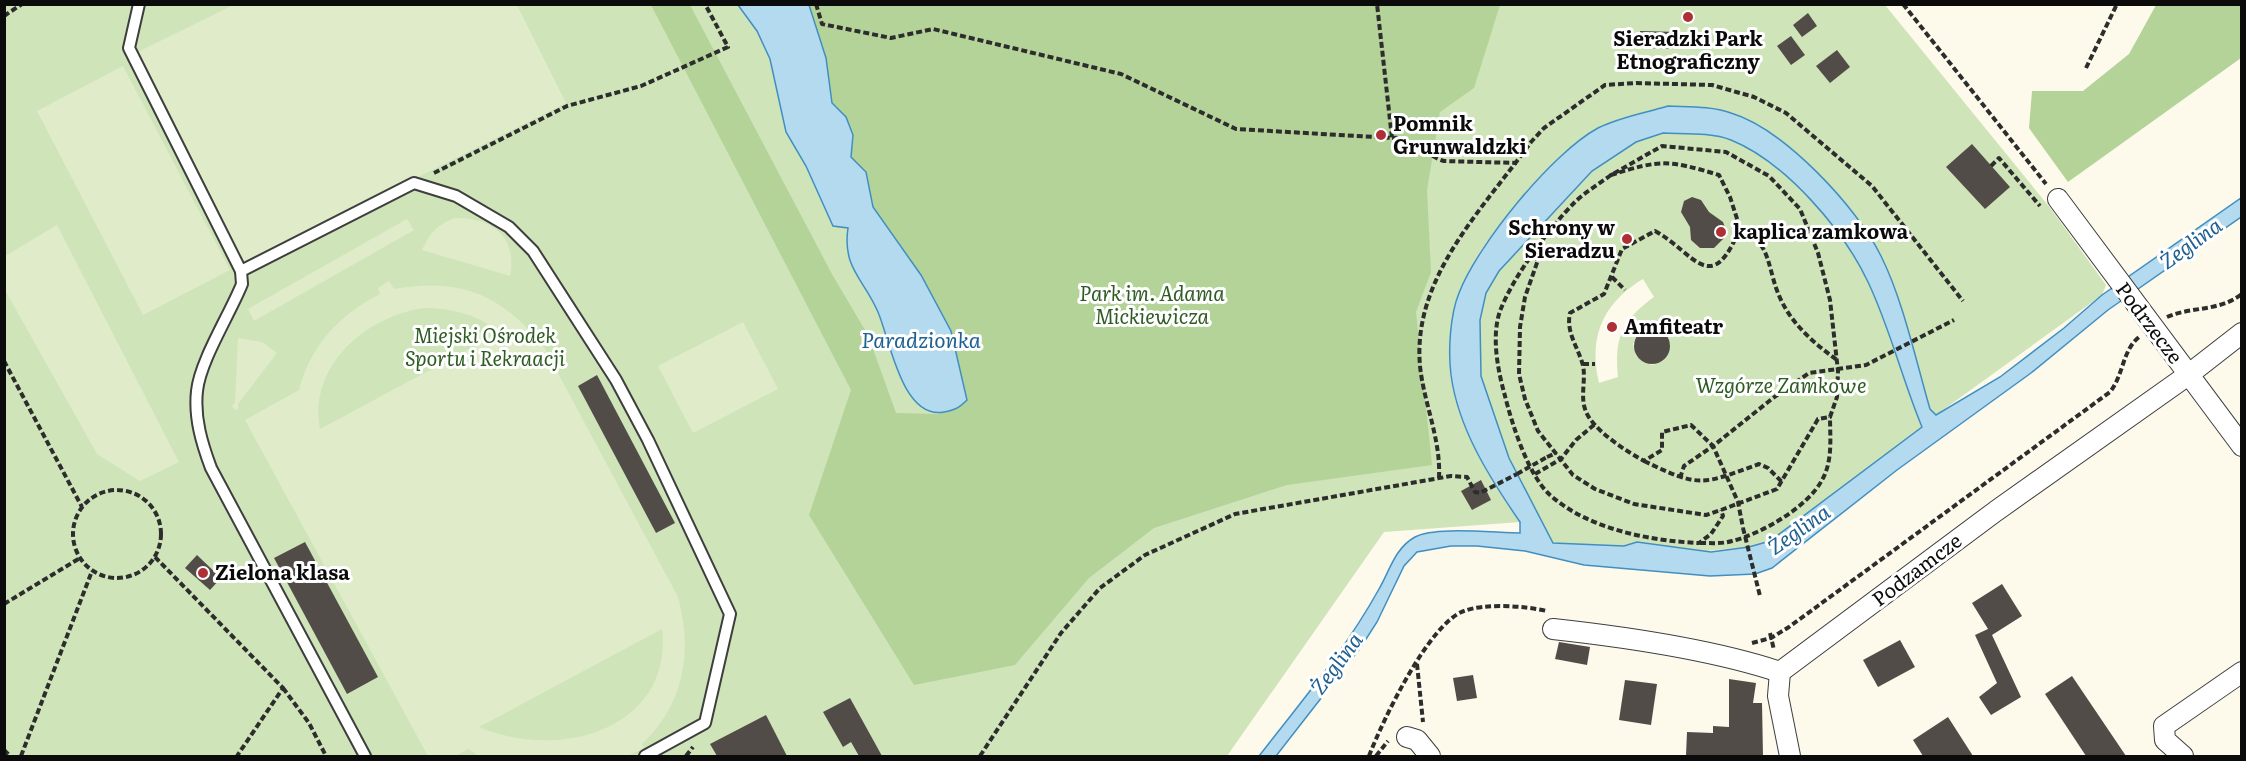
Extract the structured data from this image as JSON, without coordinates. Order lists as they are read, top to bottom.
{
  "streets": {
    "street": ["Podrzecze", "Podzamcze"]
  },
  "crossings": [
    ["Podrzecze", "Podzamcze"]
  ],
  "water": ["Żeglina", "Paradzionka"],
  "parks": ["Park im. Adama Mickiewicza", "Miejski Ośrodek Sportu i Rekraacji", "Wzgórze Zamkowe"],
  "places": [
    "Sieradzki Park Etnograficzny",
    "Pomnik Grunwaldzki",
    "kaplica zamkowa",
    "Schrony w Sieradzu",
    "Amfiteatr",
    "Zielona klasa"
  ]
}
